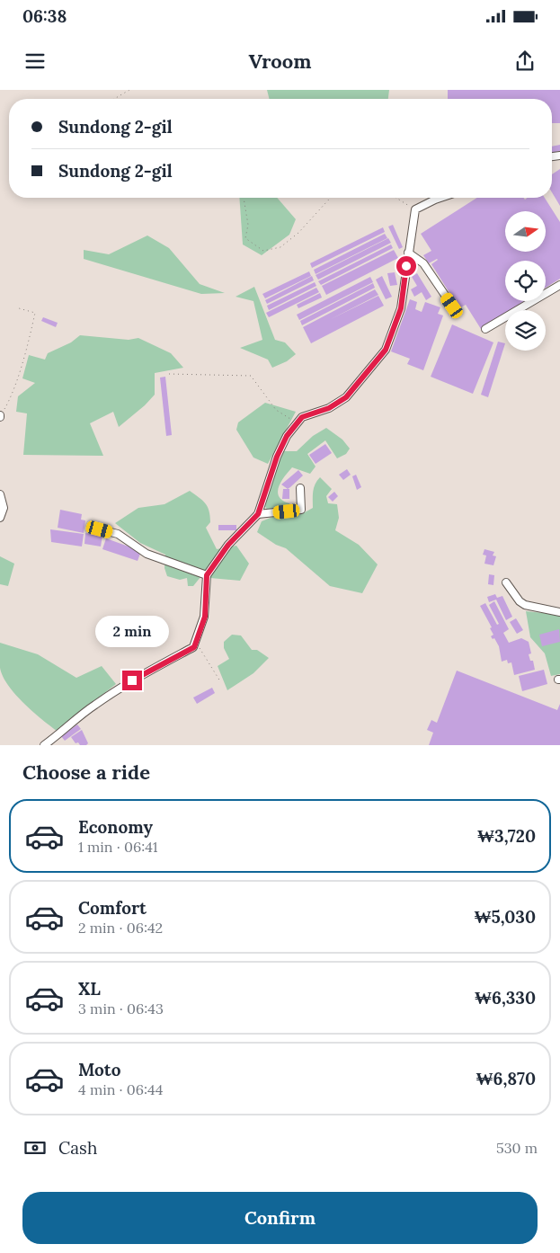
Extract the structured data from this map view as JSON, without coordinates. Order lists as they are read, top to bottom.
{
  "north": "right",
  "page": {
    "status": "06:38",
    "header": "Vroom",
    "banner": ["Sundong 2-gil", "Sundong 2-gil"],
    "bubble": "2 min",
    "heading": "Choose a ride",
    "list": [
      {
        "name": "Economy",
        "note": "1 min · 06:41",
        "value": "₩3,720"
      },
      {
        "name": "Comfort",
        "note": "2 min · 06:42",
        "value": "₩5,030"
      },
      {
        "name": "XL",
        "note": "3 min · 06:43",
        "value": "₩6,330"
      },
      {
        "name": "Moto",
        "note": "4 min · 06:44",
        "value": "₩6,870"
      }
    ],
    "pay": ["Cash", "530 m"],
    "buttons": "Confirm"
  }
}
